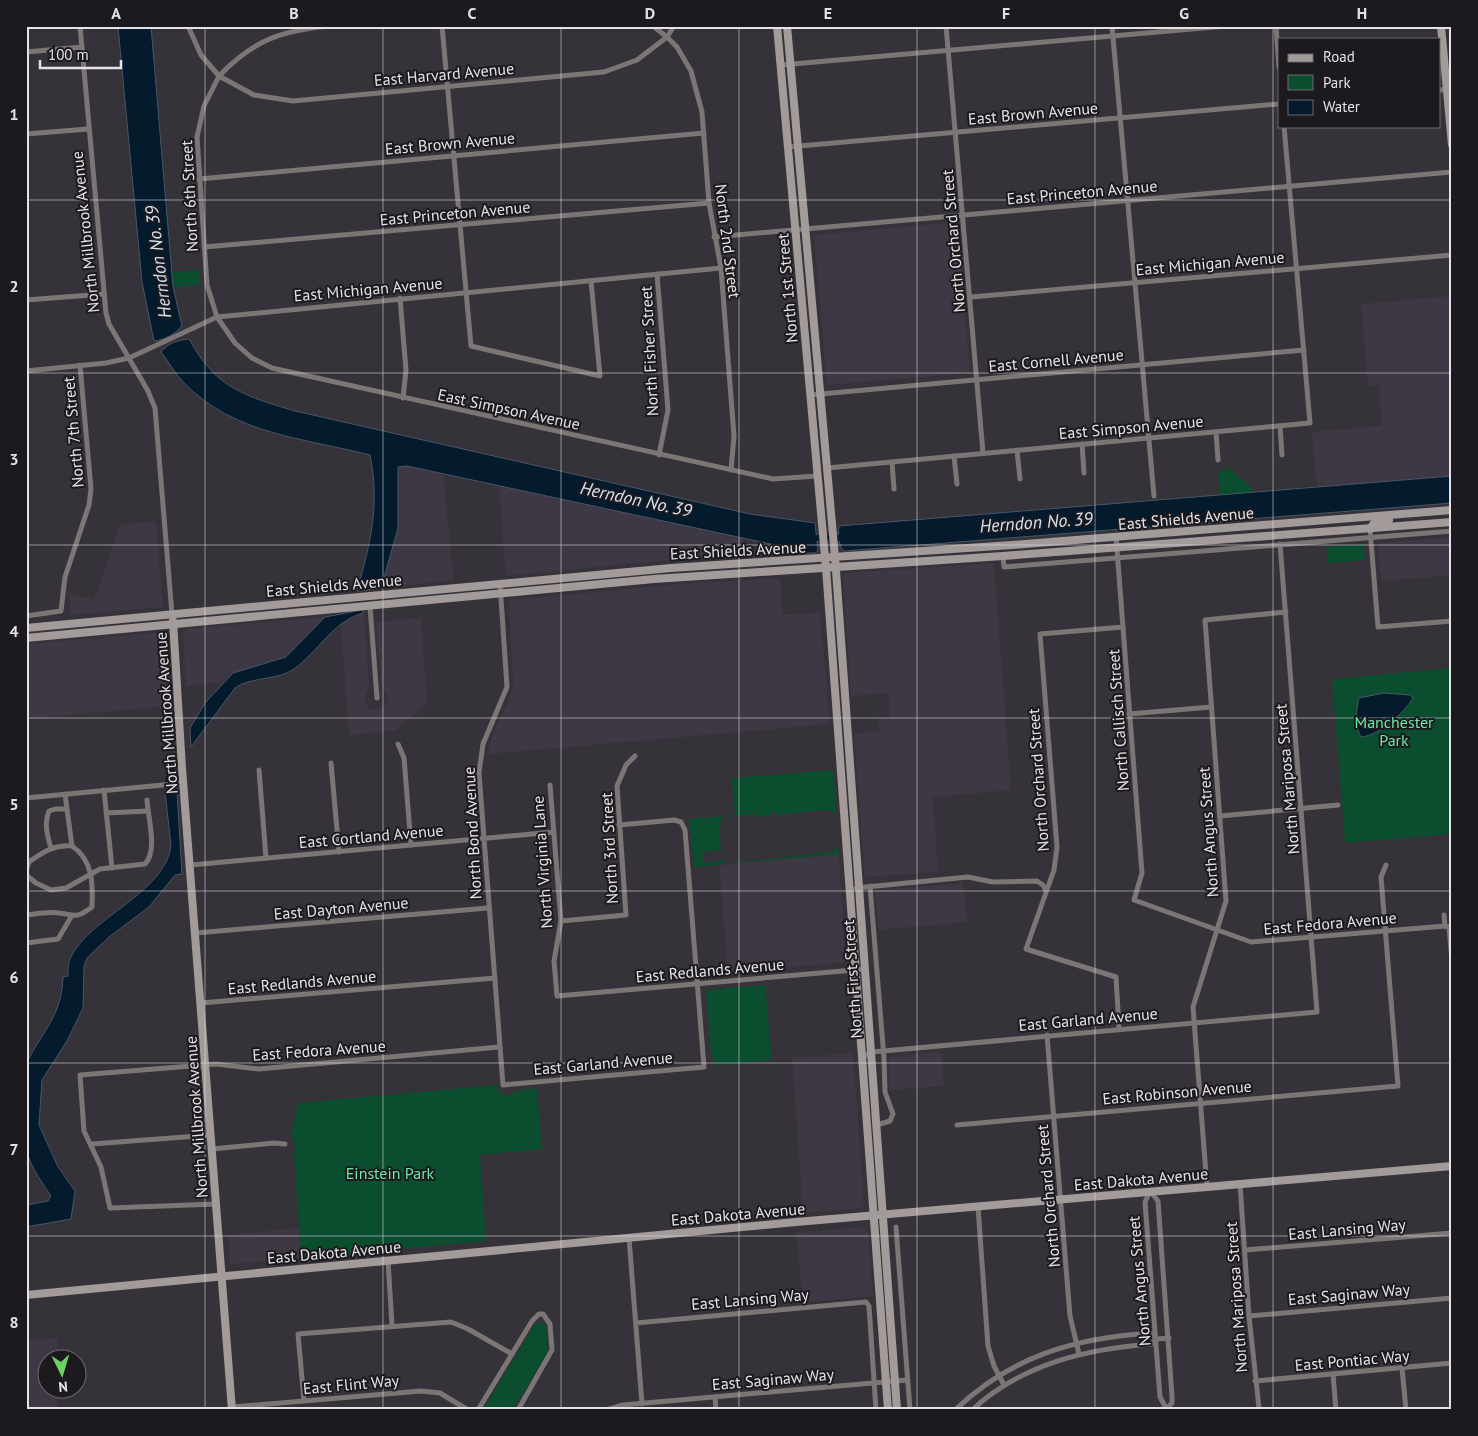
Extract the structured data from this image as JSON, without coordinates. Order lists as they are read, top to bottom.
{
  "streets": {
    "main road": [
      "North Millbrook Avenue",
      "North 1st Street",
      "East Shields Avenue",
      "North First Street",
      "East Dakota Avenue"
    ],
    "street": [
      "East Harvard Avenue",
      "East Brown Avenue",
      "East Princeton Avenue",
      "North 6th Street",
      "North 2nd Street",
      "North Orchard Street",
      "East Michigan Avenue",
      "North Fisher Street",
      "East Cornell Avenue",
      "East Simpson Avenue",
      "North 7th Street",
      "North Callisch Street",
      "North Mariposa Street",
      "North Angus Street",
      "North Bond Avenue",
      "East Cortland Avenue",
      "North 3rd Street",
      "North Virginia Lane",
      "East Dayton Avenue",
      "East Fedora Avenue",
      "East Redlands Avenue",
      "East Garland Avenue",
      "East Robinson Avenue",
      "East Lansing Way",
      "East Saginaw Way",
      "East Pontiac Way",
      "East Flint Way"
    ]
  },
  "crossings": [
    ["East Harvard Avenue", "North 6th Street"],
    ["East Harvard Avenue", "North 2nd Street"],
    ["East Brown Avenue", "North 6th Street"],
    ["East Brown Avenue", "North 2nd Street"],
    ["East Brown Avenue", "North Orchard Street"],
    ["East Brown Avenue", "North 1st Street"],
    ["East Princeton Avenue", "North 6th Street"],
    ["East Princeton Avenue", "North 2nd Street"],
    ["East Princeton Avenue", "North Orchard Street"],
    ["East Princeton Avenue", "North 1st Street"],
    ["North 6th Street", "East Michigan Avenue"],
    ["North 6th Street", "East Simpson Avenue"],
    ["North Millbrook Avenue", "East Michigan Avenue"],
    ["North Millbrook Avenue", "East Shields Avenue"],
    ["North Millbrook Avenue", "East Cortland Avenue"],
    ["North Millbrook Avenue", "East Dayton Avenue"],
    ["North Millbrook Avenue", "East Fedora Avenue"],
    ["North Millbrook Avenue", "East Redlands Avenue"],
    ["North Millbrook Avenue", "East Dakota Avenue"],
    ["North Millbrook Avenue", "East Flint Way"],
    ["North 2nd Street", "East Michigan Avenue"],
    ["North 2nd Street", "East Simpson Avenue"],
    ["North Orchard Street", "East Michigan Avenue"],
    ["North Orchard Street", "East Cornell Avenue"],
    ["North Orchard Street", "East Simpson Avenue"],
    ["North Orchard Street", "North Callisch Street"],
    ["North Orchard Street", "East Garland Avenue"],
    ["North Orchard Street", "East Robinson Avenue"],
    ["North Orchard Street", "East Dakota Avenue"],
    ["East Michigan Avenue", "North Fisher Street"],
    ["East Michigan Avenue", "East Simpson Avenue"],
    ["East Michigan Avenue", "North 7th Street"],
    ["North 1st Street", "East Cornell Avenue"],
    ["North 1st Street", "East Simpson Avenue"],
    ["North 1st Street", "North First Street"],
    ["North Fisher Street", "East Simpson Avenue"],
    ["East Cornell Avenue", "East Simpson Avenue"],
    ["East Shields Avenue", "North Callisch Street"],
    ["East Shields Avenue", "North Bond Avenue"],
    ["East Shields Avenue", "North First Street"],
    ["North Callisch Street", "East Fedora Avenue"],
    ["North Mariposa Street", "North Angus Street"],
    ["North Mariposa Street", "East Fedora Avenue"],
    ["North Mariposa Street", "East Garland Avenue"],
    ["North Mariposa Street", "East Dakota Avenue"],
    ["North Mariposa Street", "East Lansing Way"],
    ["North Mariposa Street", "East Saginaw Way"],
    ["North Mariposa Street", "East Pontiac Way"],
    ["North Angus Street", "East Fedora Avenue"],
    ["North Angus Street", "East Garland Avenue"],
    ["North Angus Street", "East Robinson Avenue"],
    ["North Angus Street", "East Dakota Avenue"],
    ["North Bond Avenue", "East Cortland Avenue"],
    ["North Bond Avenue", "East Dayton Avenue"],
    ["North Bond Avenue", "East Fedora Avenue"],
    ["North Bond Avenue", "East Redlands Avenue"],
    ["North Bond Avenue", "East Garland Avenue"],
    ["East Cortland Avenue", "North Virginia Lane"],
    ["North 3rd Street", "North Virginia Lane"],
    ["North Virginia Lane", "East Redlands Avenue"],
    ["East Fedora Avenue", "East Robinson Avenue"],
    ["East Redlands Avenue", "North First Street"],
    ["East Redlands Avenue", "East Garland Avenue"],
    ["North First Street", "East Garland Avenue"],
    ["North First Street", "East Dakota Avenue"],
    ["North First Street", "East Saginaw Way"],
    ["East Lansing Way", "East Saginaw Way"]
  ],
  "water": ["Herndon No. 39"],
  "parks": ["Manchester Park", "Einstein Park"],
  "legend": ["Road", "Park", "Water"],
  "scale_bar": "100 m",
  "north": "bottom",
  "grid": {
    "columns": [
      "A",
      "B",
      "C",
      "D",
      "E",
      "F",
      "G",
      "H"
    ],
    "rows": [
      "1",
      "2",
      "3",
      "4",
      "5",
      "6",
      "7",
      "8"
    ]
  }
}
